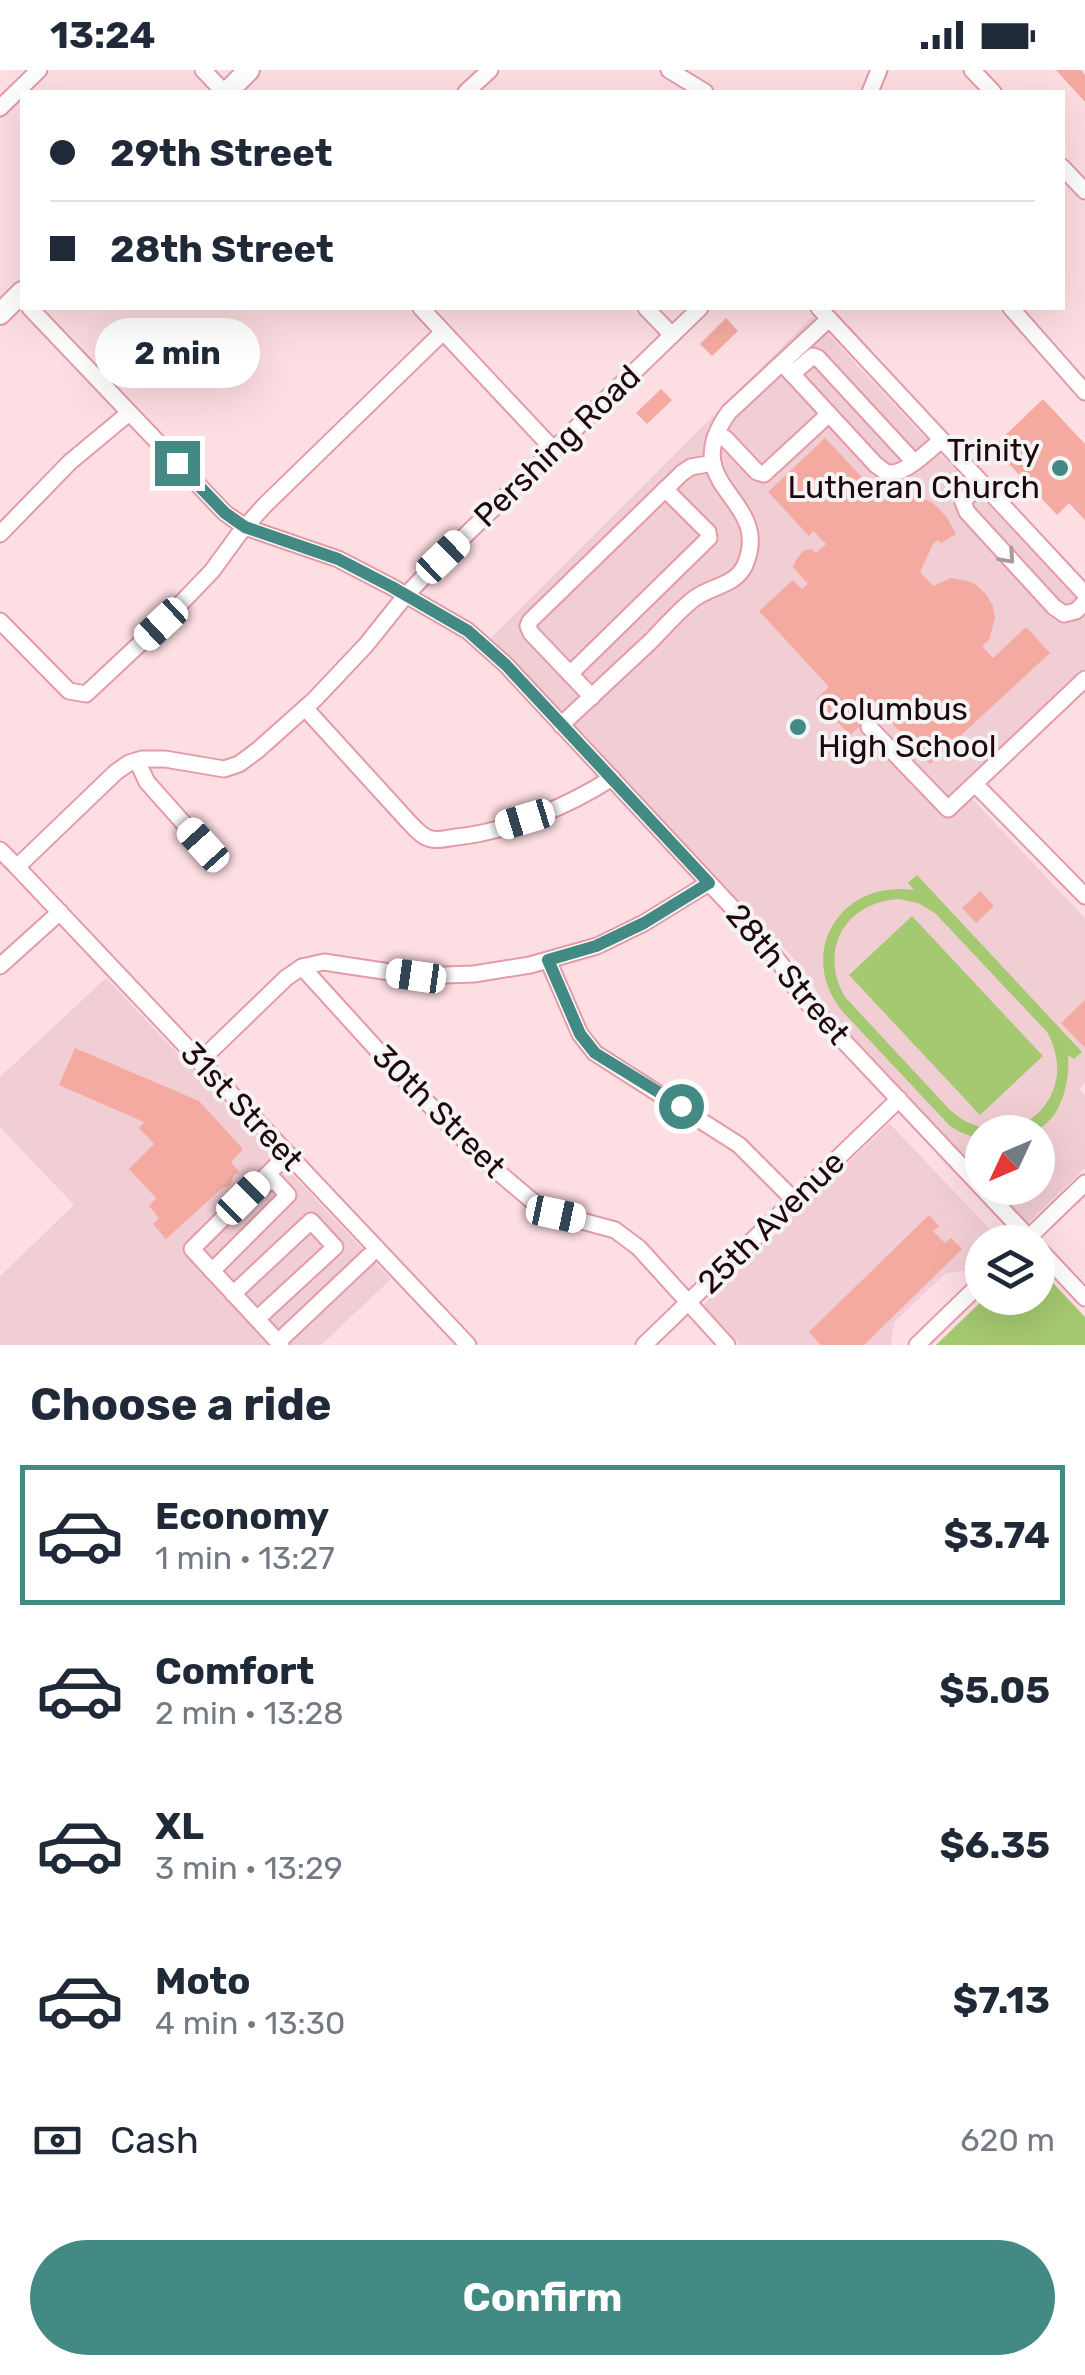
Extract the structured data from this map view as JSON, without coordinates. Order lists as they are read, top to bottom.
{
  "streets": {
    "street": [
      "Pershing Road",
      "28th Street",
      "31st Street",
      "30th Street",
      "25th Avenue"
    ]
  },
  "crossings": [
    ["Pershing Road", "28th Street"],
    ["28th Street", "25th Avenue"],
    ["30th Street", "25th Avenue"]
  ],
  "places": ["Trinity Lutheran Church", "Columbus High School"],
  "north": "bottom left",
  "page": {
    "status": "13:24",
    "banner": ["29th Street", "28th Street"],
    "bubble": "2 min",
    "heading": "Choose a ride",
    "list": [
      {
        "name": "Economy",
        "note": "1 min · 13:27",
        "value": "$3.74"
      },
      {
        "name": "Comfort",
        "note": "2 min · 13:28",
        "value": "$5.05"
      },
      {
        "name": "XL",
        "note": "3 min · 13:29",
        "value": "$6.35"
      },
      {
        "name": "Moto",
        "note": "4 min · 13:30",
        "value": "$7.13"
      }
    ],
    "pay": ["Cash", "620 m"],
    "buttons": "Confirm"
  }
}
